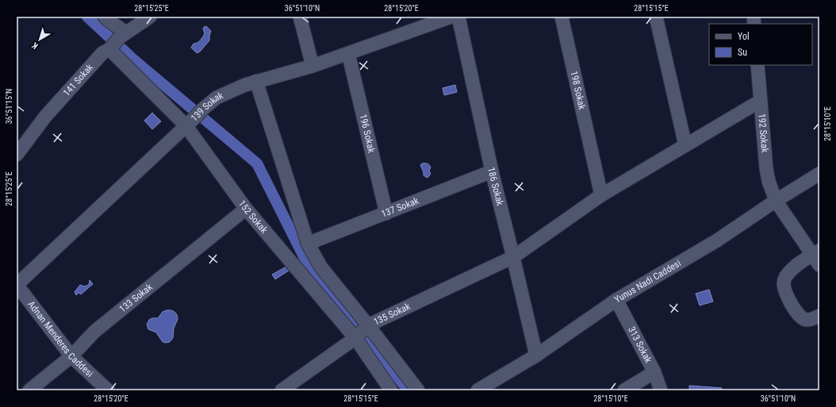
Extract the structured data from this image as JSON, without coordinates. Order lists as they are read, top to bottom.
{
  "streets": {
    "street": [
      "141 Sokak",
      "198 Sokak",
      "139 Sokak",
      "196 Sokak",
      "192 Sokak",
      "186 Sokak",
      "137 Sokak",
      "152 Sokak",
      "Yunus Nadi Caddesi",
      "133 Sokak",
      "135 Sokak",
      "Adnan Menderes Caddesi",
      "313 Sokak"
    ]
  },
  "crossings": [
    ["141 Sokak", "152 Sokak"],
    ["198 Sokak", "135 Sokak"],
    ["139 Sokak", "196 Sokak"],
    ["139 Sokak", "152 Sokak"],
    ["139 Sokak", "Adnan Menderes Caddesi"],
    ["196 Sokak", "137 Sokak"],
    ["192 Sokak", "Yunus Nadi Caddesi"],
    ["192 Sokak", "135 Sokak"],
    ["186 Sokak", "137 Sokak"],
    ["186 Sokak", "Yunus Nadi Caddesi"],
    ["186 Sokak", "135 Sokak"],
    ["137 Sokak", "152 Sokak"],
    ["152 Sokak", "133 Sokak"],
    ["152 Sokak", "135 Sokak"],
    ["Yunus Nadi Caddesi", "313 Sokak"],
    ["133 Sokak", "Adnan Menderes Caddesi"]
  ],
  "legend": ["Yol", "Su"],
  "north": "bottom left",
  "coordinates": [
    "28°15'25\"E",
    "36°51'10\"N",
    "28°15'20\"E",
    "28°15'15\"E",
    "36°51'15\"N",
    "28°15'10\"E"
  ]
}
